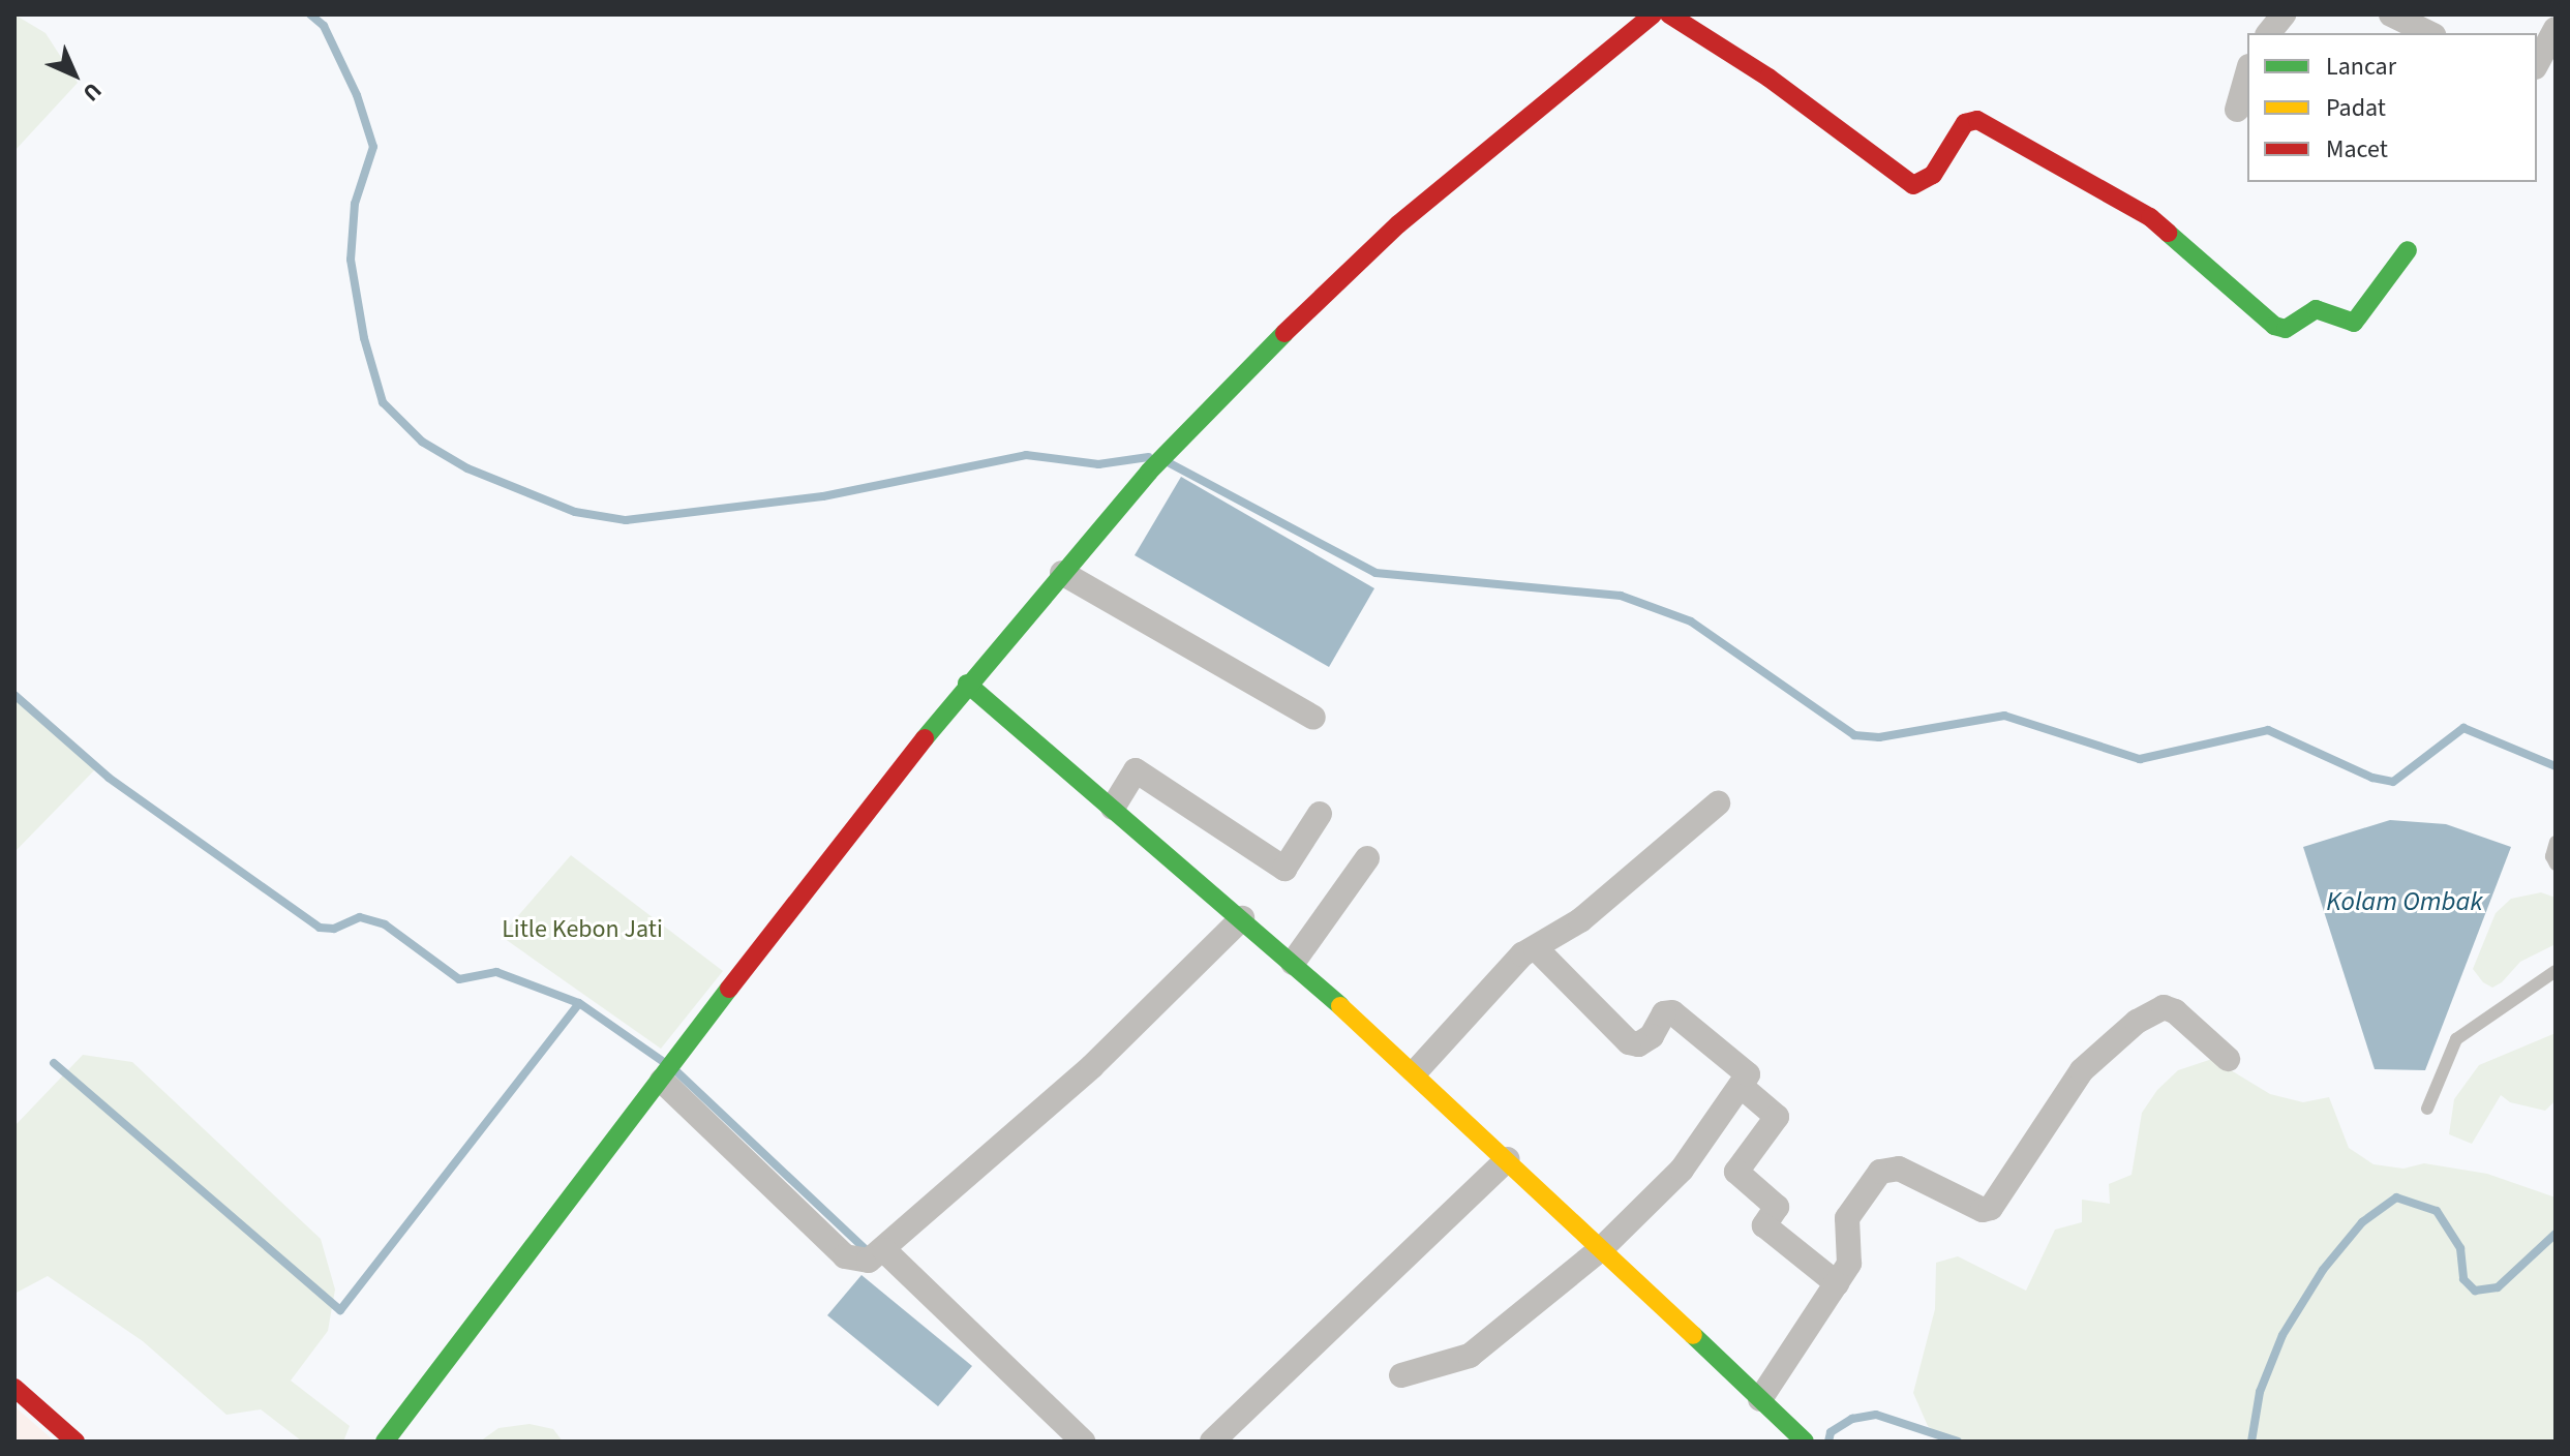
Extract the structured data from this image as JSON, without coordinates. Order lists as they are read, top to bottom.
{
  "water": ["Kolam Ombak"],
  "parks": ["Litle Kebon Jati"],
  "legend": ["Lancar", "Padat", "Macet"],
  "north": "bottom right"
}
